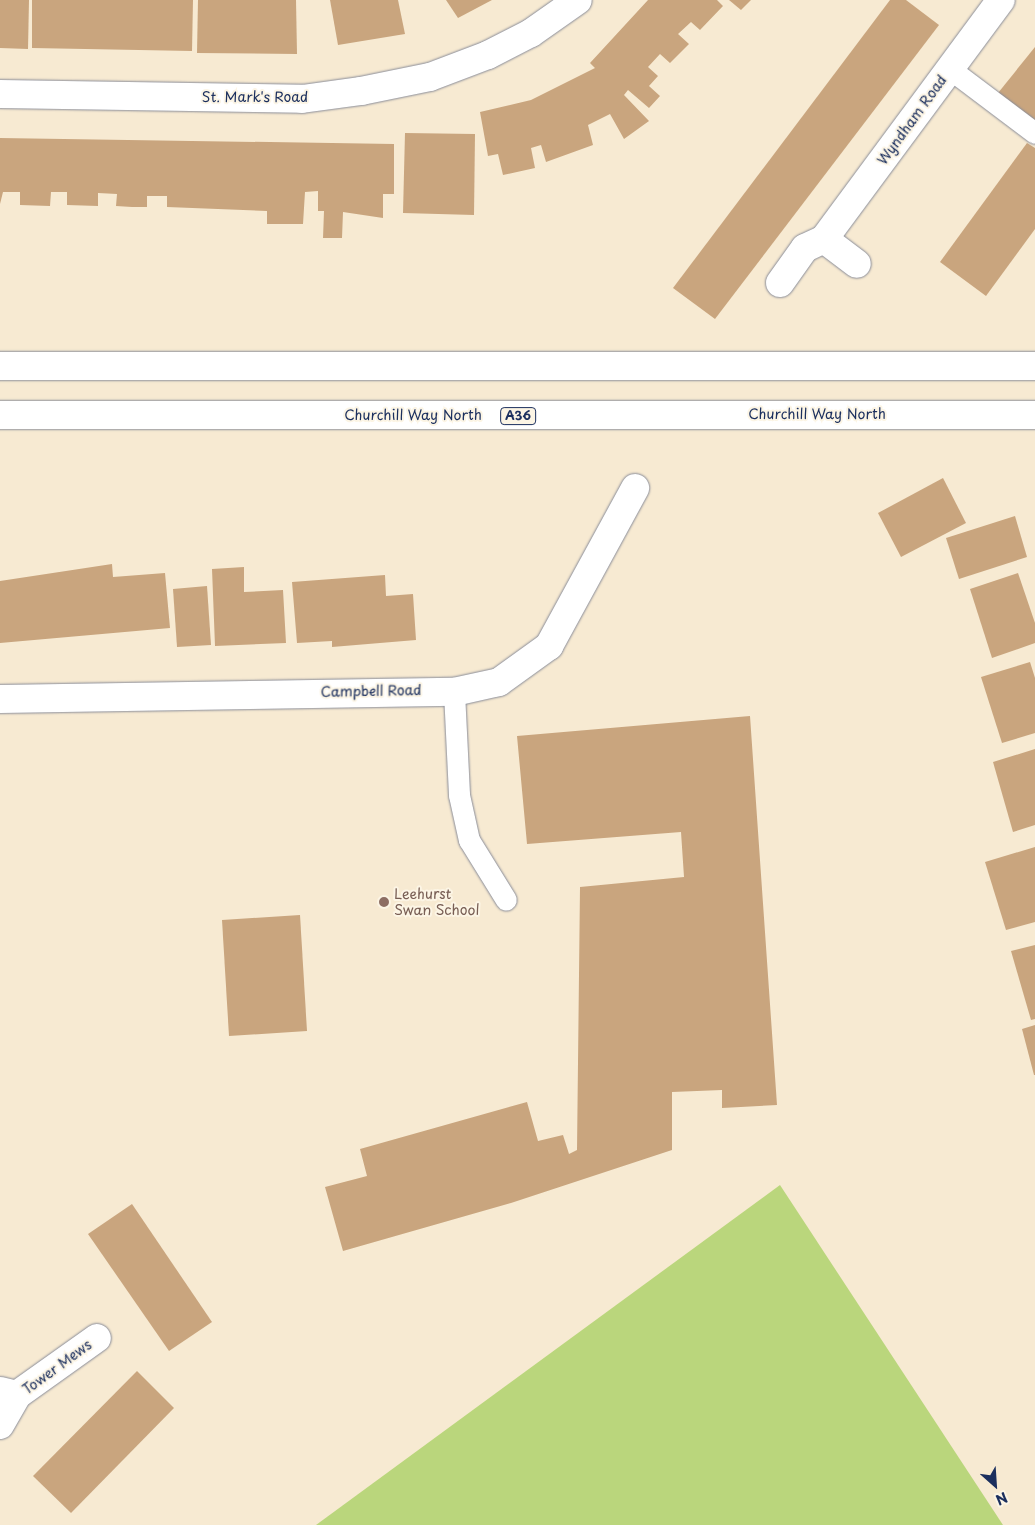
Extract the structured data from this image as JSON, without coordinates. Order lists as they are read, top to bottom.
{
  "streets": {
    "main road": [
      "St. Mark's Road",
      "Wyndham Road",
      "Churchill Way North",
      "A36",
      "Campbell Road",
      "Tower Mews"
    ]
  },
  "places": ["Leehurst Swan School"],
  "north": "bottom right"
}
